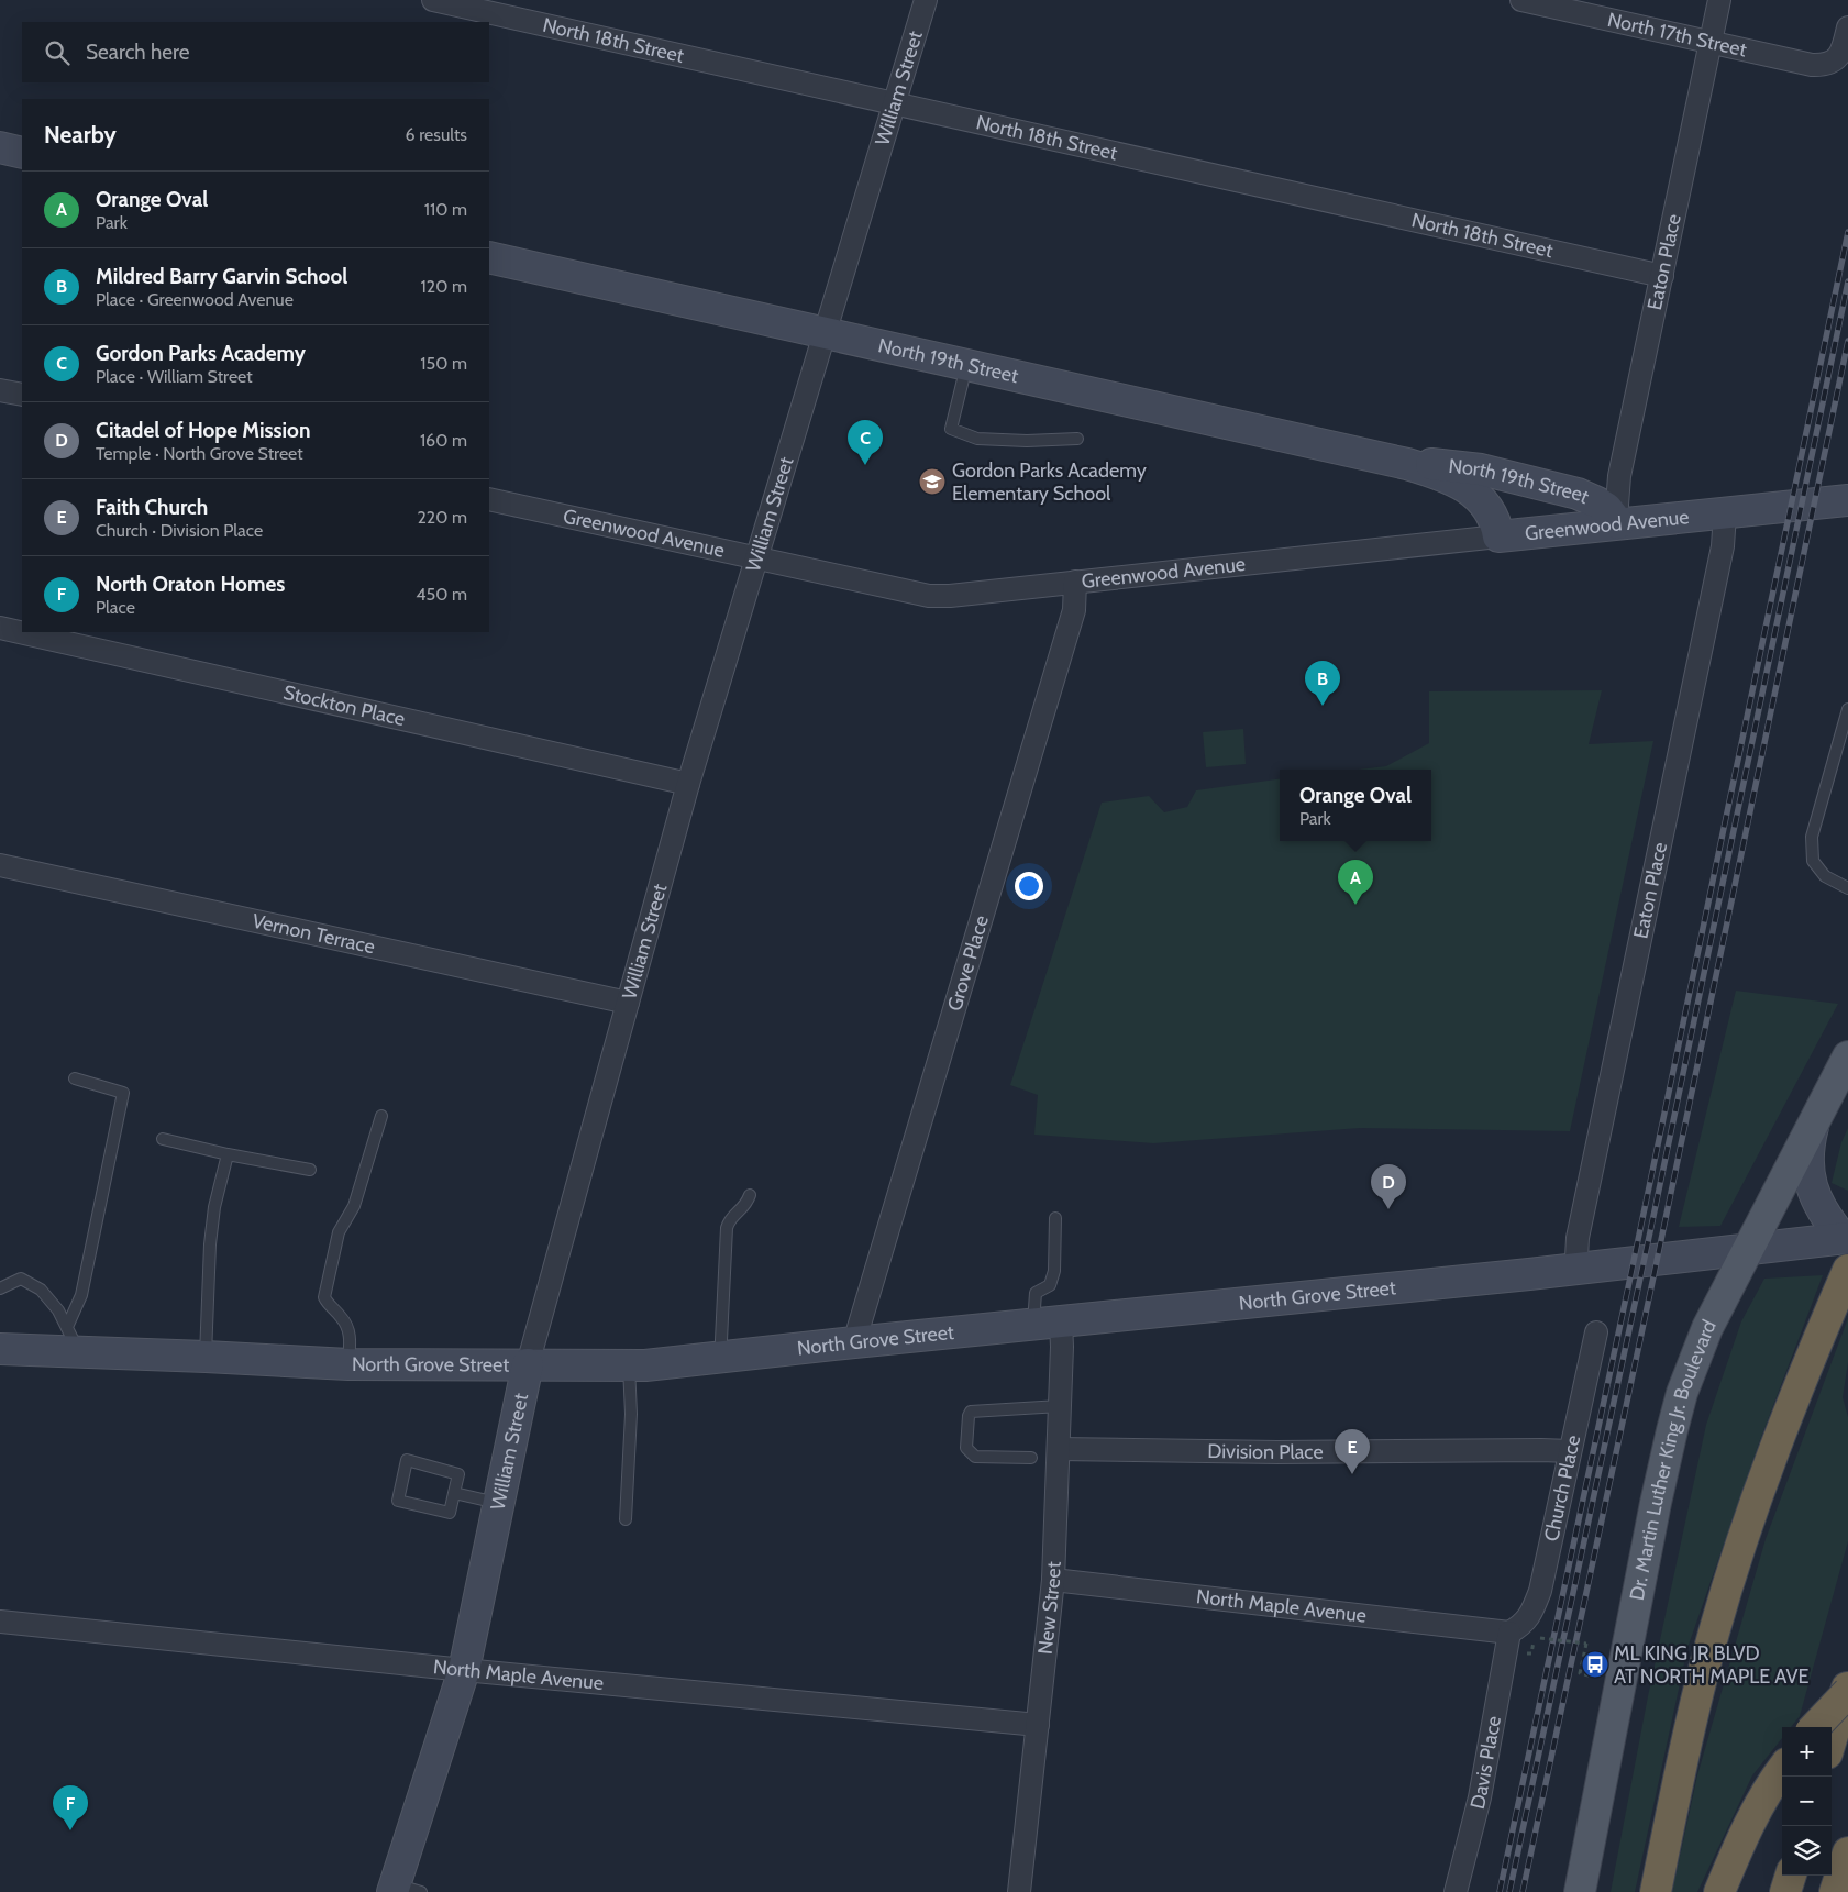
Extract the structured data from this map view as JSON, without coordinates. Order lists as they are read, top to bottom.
{
  "streets": {
    "main road": ["Dr. Martin Luther King Jr. Boulevard"],
    "street": [
      "North 17th Street",
      "North 18th Street",
      "William Street",
      "Eaton Place",
      "North 19th Street",
      "Greenwood Avenue",
      "Stockton Place",
      "Vernon Terrace",
      "Grove Place",
      "North Grove Street",
      "Division Place",
      "Church Place",
      "North Maple Avenue",
      "New Street",
      "Davis Place"
    ]
  },
  "crossings": [
    ["North 17th Street", "Eaton Place"],
    ["North 18th Street", "William Street"],
    ["North 18th Street", "Eaton Place"],
    ["William Street", "North 19th Street"],
    ["William Street", "Greenwood Avenue"],
    ["William Street", "Stockton Place"],
    ["William Street", "Vernon Terrace"],
    ["William Street", "North Grove Street"],
    ["William Street", "North Maple Avenue"],
    ["Eaton Place", "North 19th Street"],
    ["Eaton Place", "Greenwood Avenue"],
    ["Eaton Place", "North Grove Street"],
    ["North 19th Street", "Greenwood Avenue"],
    ["Greenwood Avenue", "Grove Place"],
    ["Grove Place", "North Grove Street"],
    ["North Grove Street", "Dr. Martin Luther King Jr. Boulevard"],
    ["North Grove Street", "New Street"],
    ["Division Place", "Church Place"],
    ["Division Place", "New Street"],
    ["Church Place", "North Maple Avenue"],
    ["Church Place", "Davis Place"],
    ["North Maple Avenue", "New Street"],
    ["North Maple Avenue", "Davis Place"]
  ],
  "places": {
    "school or university": ["Gordon Parks Academy Elementary School"],
    "bus stop": ["ML KING JR BLVD AT NORTH MAPLE AVE"]
  },
  "page": {
    "search": "Search here",
    "heading": ["Nearby", "6 results"],
    "list": [
      {
        "mark": "A",
        "name": "Orange Oval",
        "note": "Park",
        "value": "110 m"
      },
      {
        "mark": "B",
        "name": "Mildred Barry Garvin School",
        "note": "Place · Greenwood Avenue",
        "value": "120 m"
      },
      {
        "mark": "C",
        "name": "Gordon Parks Academy",
        "note": "Place · William Street",
        "value": "150 m"
      },
      {
        "mark": "D",
        "name": "Citadel of Hope Mission",
        "note": "Temple · North Grove Street",
        "value": "160 m"
      },
      {
        "mark": "E",
        "name": "Faith Church",
        "note": "Church · Division Place",
        "value": "220 m"
      },
      {
        "mark": "F",
        "name": "North Oraton Homes",
        "note": "Place",
        "value": "450 m"
      }
    ],
    "pins": [
      "C",
      "B",
      "A",
      "D",
      "E",
      "F"
    ],
    "popup": ["Orange Oval", "Park"],
    "map_buttons": ["+", "−"]
  }
}
